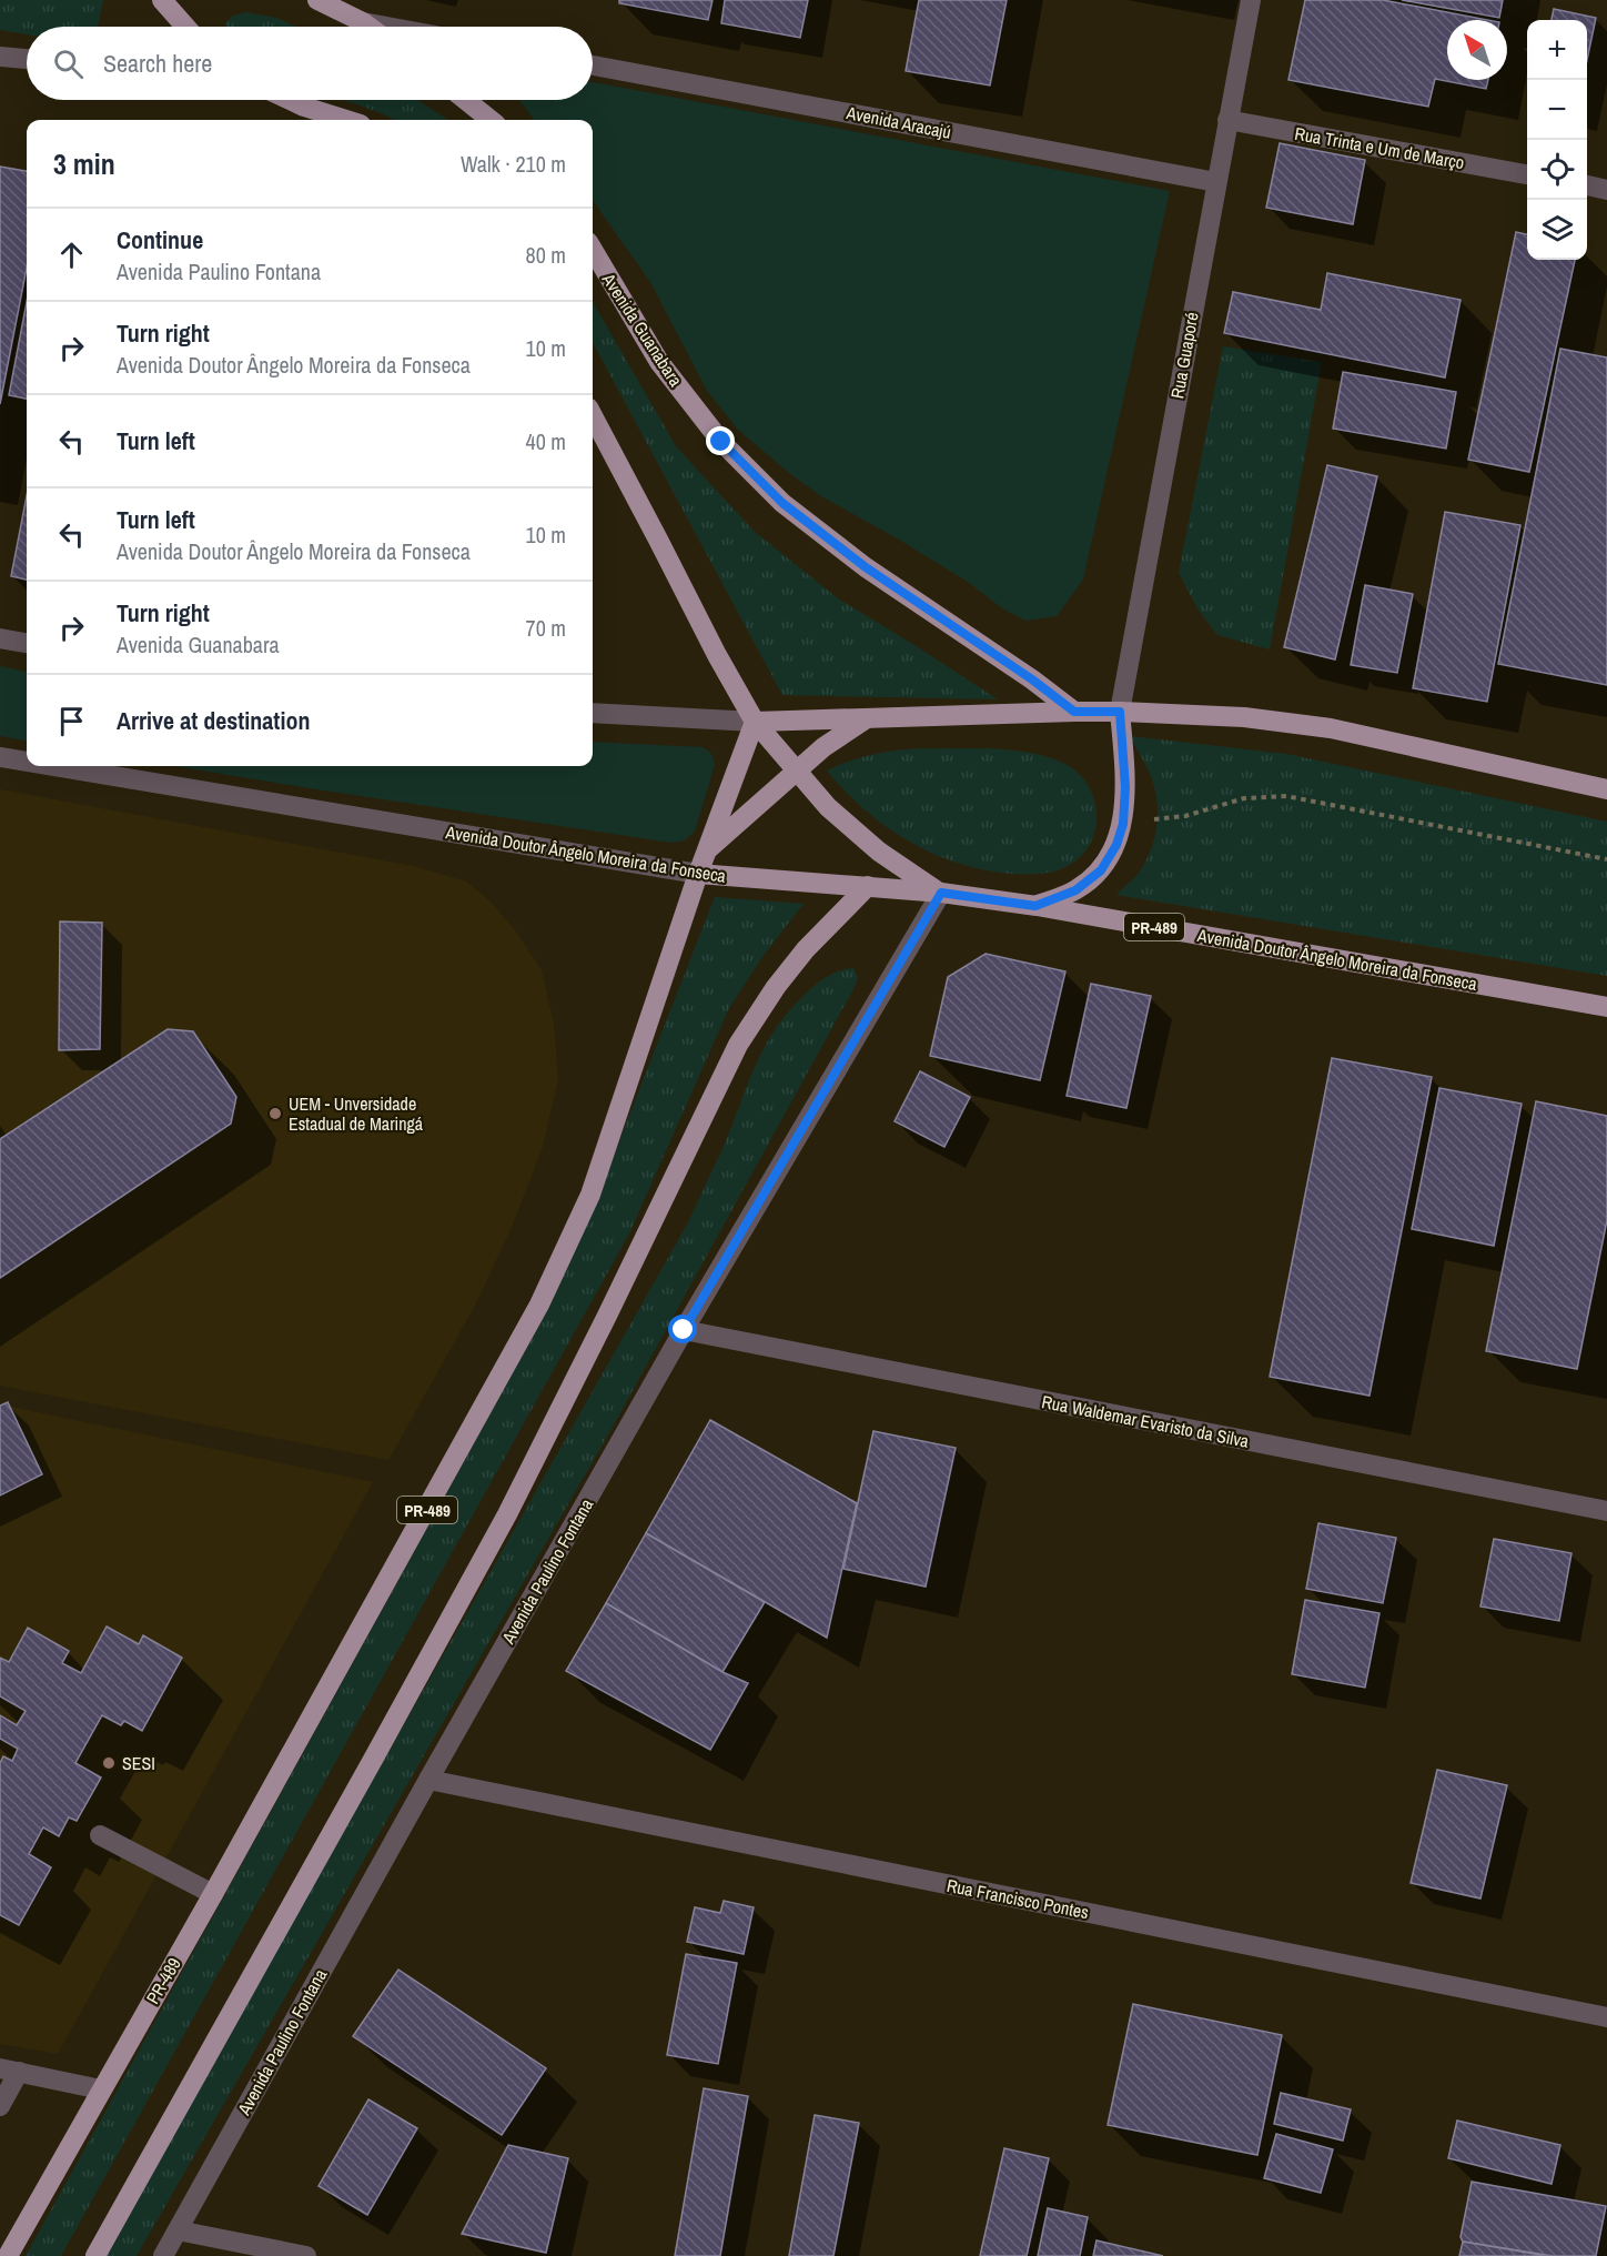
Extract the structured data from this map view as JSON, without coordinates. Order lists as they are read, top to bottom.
{
  "streets": {
    "main road": ["Avenida Guanabara", "Avenida Doutor Ângelo Moreira da Fonseca", "PR-489"],
    "street": [
      "Avenida Aracajú",
      "Rua Trinta e Um de Março",
      "Rua Guaporé",
      "Rua Waldemar Evaristo da Silva",
      "Avenida Paulino Fontana",
      "Rua Francisco Pontes"
    ]
  },
  "crossings": [
    ["Avenida Aracajú", "Rua Guaporé"],
    ["Rua Trinta e Um de Março", "Rua Guaporé"],
    ["Avenida Doutor Ângelo Moreira da Fonseca", "PR-489"],
    ["Avenida Doutor Ângelo Moreira da Fonseca", "Avenida Paulino Fontana"],
    ["Rua Waldemar Evaristo da Silva", "Avenida Paulino Fontana"],
    ["Avenida Paulino Fontana", "Rua Francisco Pontes"]
  ],
  "places": ["UEM - Unversidade Estadual de Maringá", "SESI"],
  "north": "top left",
  "page": {
    "map_buttons": ["+", "−"],
    "search": "Search here",
    "heading": ["3 min", "Walk · 210 m"],
    "list": [
      ["Continue", "Avenida Paulino Fontana", "80 m"],
      ["Turn right", "Avenida Doutor Ângelo Moreira da Fonseca", "10 m"],
      ["Turn left", "40 m"],
      ["Turn left", "Avenida Doutor Ângelo Moreira da Fonseca", "10 m"],
      ["Turn right", "Avenida Guanabara", "70 m"],
      "Arrive at destination"
    ]
  }
}
